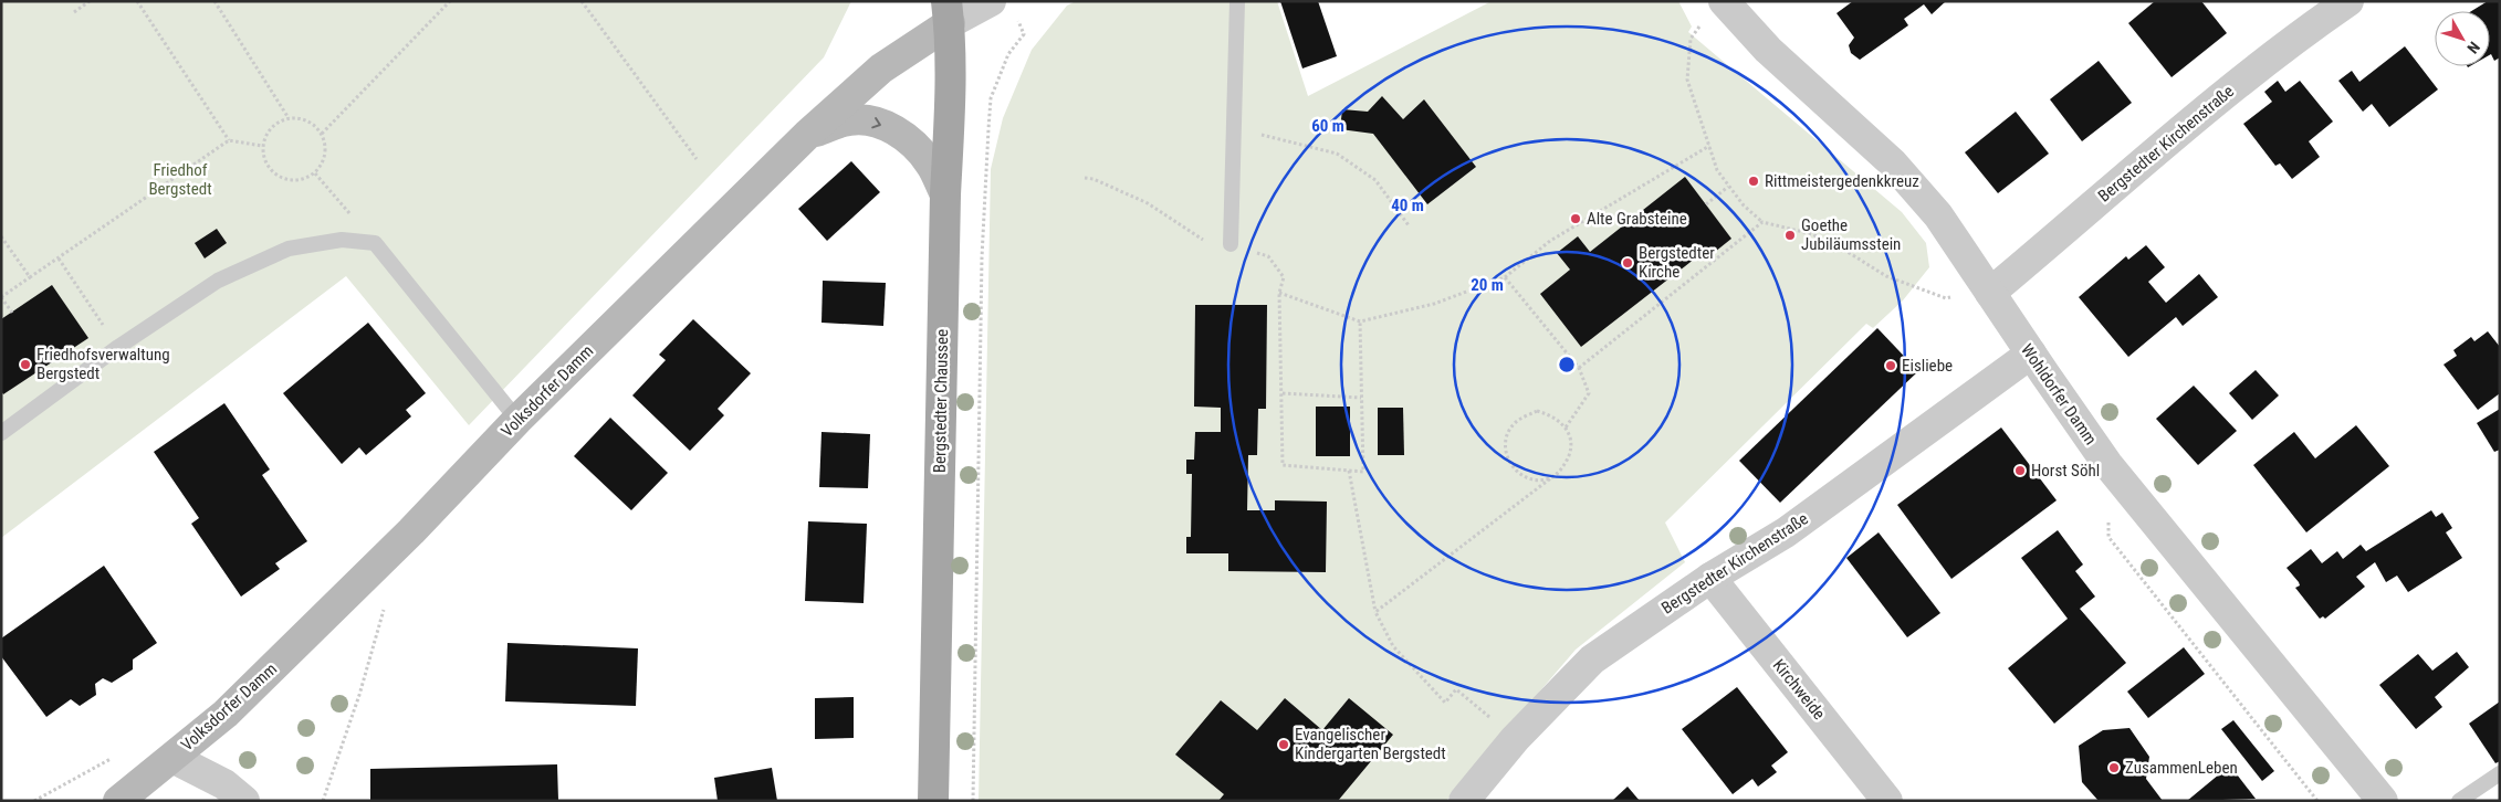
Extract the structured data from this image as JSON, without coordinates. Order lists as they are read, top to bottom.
{
  "streets": {
    "main road": ["Volksdorfer Damm", "Bergstedter Chaussee"],
    "street": ["Bergstedter Kirchenstraße", "Wohldorfer Damm", "Kirchweide"]
  },
  "crossings": [
    ["Bergstedter Kirchenstraße", "Wohldorfer Damm"],
    ["Bergstedter Kirchenstraße", "Kirchweide"],
    ["Volksdorfer Damm", "Bergstedter Chaussee"]
  ],
  "parks": ["Friedhof Bergstedt"],
  "places": [
    "Rittmeistergedenkkreuz",
    "Alte Grabsteine",
    "Goethe Jubiläumsstein",
    "Bergstedter Kirche",
    "Friedhofsverwaltung Bergstedt",
    "Eisliebe",
    "Horst Söhl",
    "Evangelischer Kindergarten Bergstedt",
    "ZusammenLeben"
  ],
  "north": "bottom right",
  "rings": ["60 m", "40 m", "20 m"]
}
